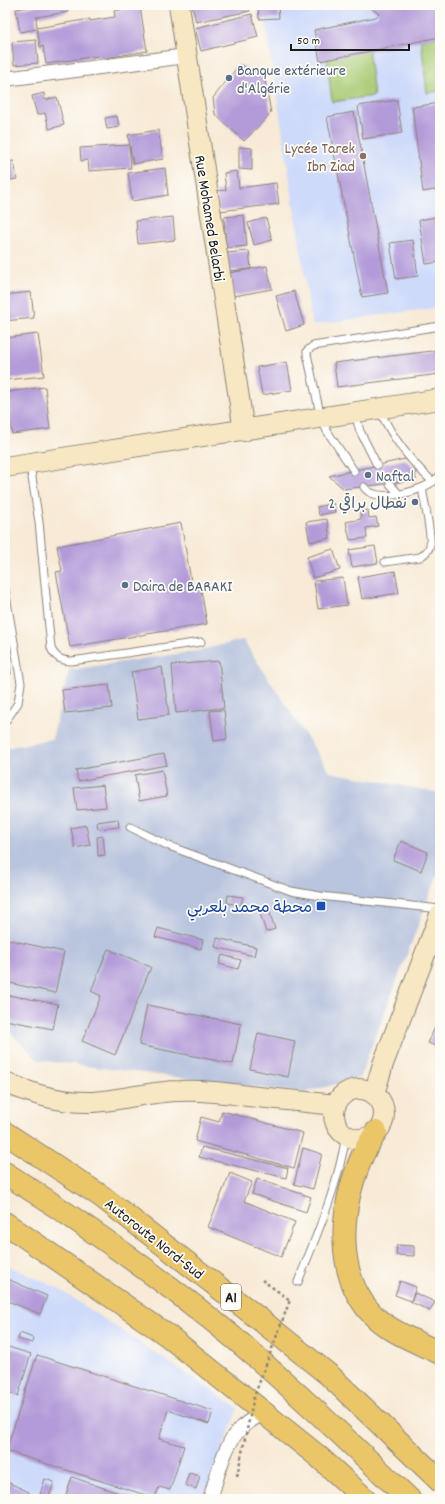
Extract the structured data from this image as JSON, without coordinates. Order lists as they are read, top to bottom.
{
  "streets": {
    "highway": ["Autoroute Nord-Sud", "A1"],
    "main road": ["Rue Mohamed Belarbi"]
  },
  "places": {
    "other": [
      "Banque extérieure d'Algérie",
      "Lycée Tarek Ibn Ziad",
      "Naftal",
      "نفطال براقي 2",
      "Daira de BARAKI"
    ],
    "transit": ["محطة محمد بلعربي"]
  },
  "scale_bar": "50 m"
}
